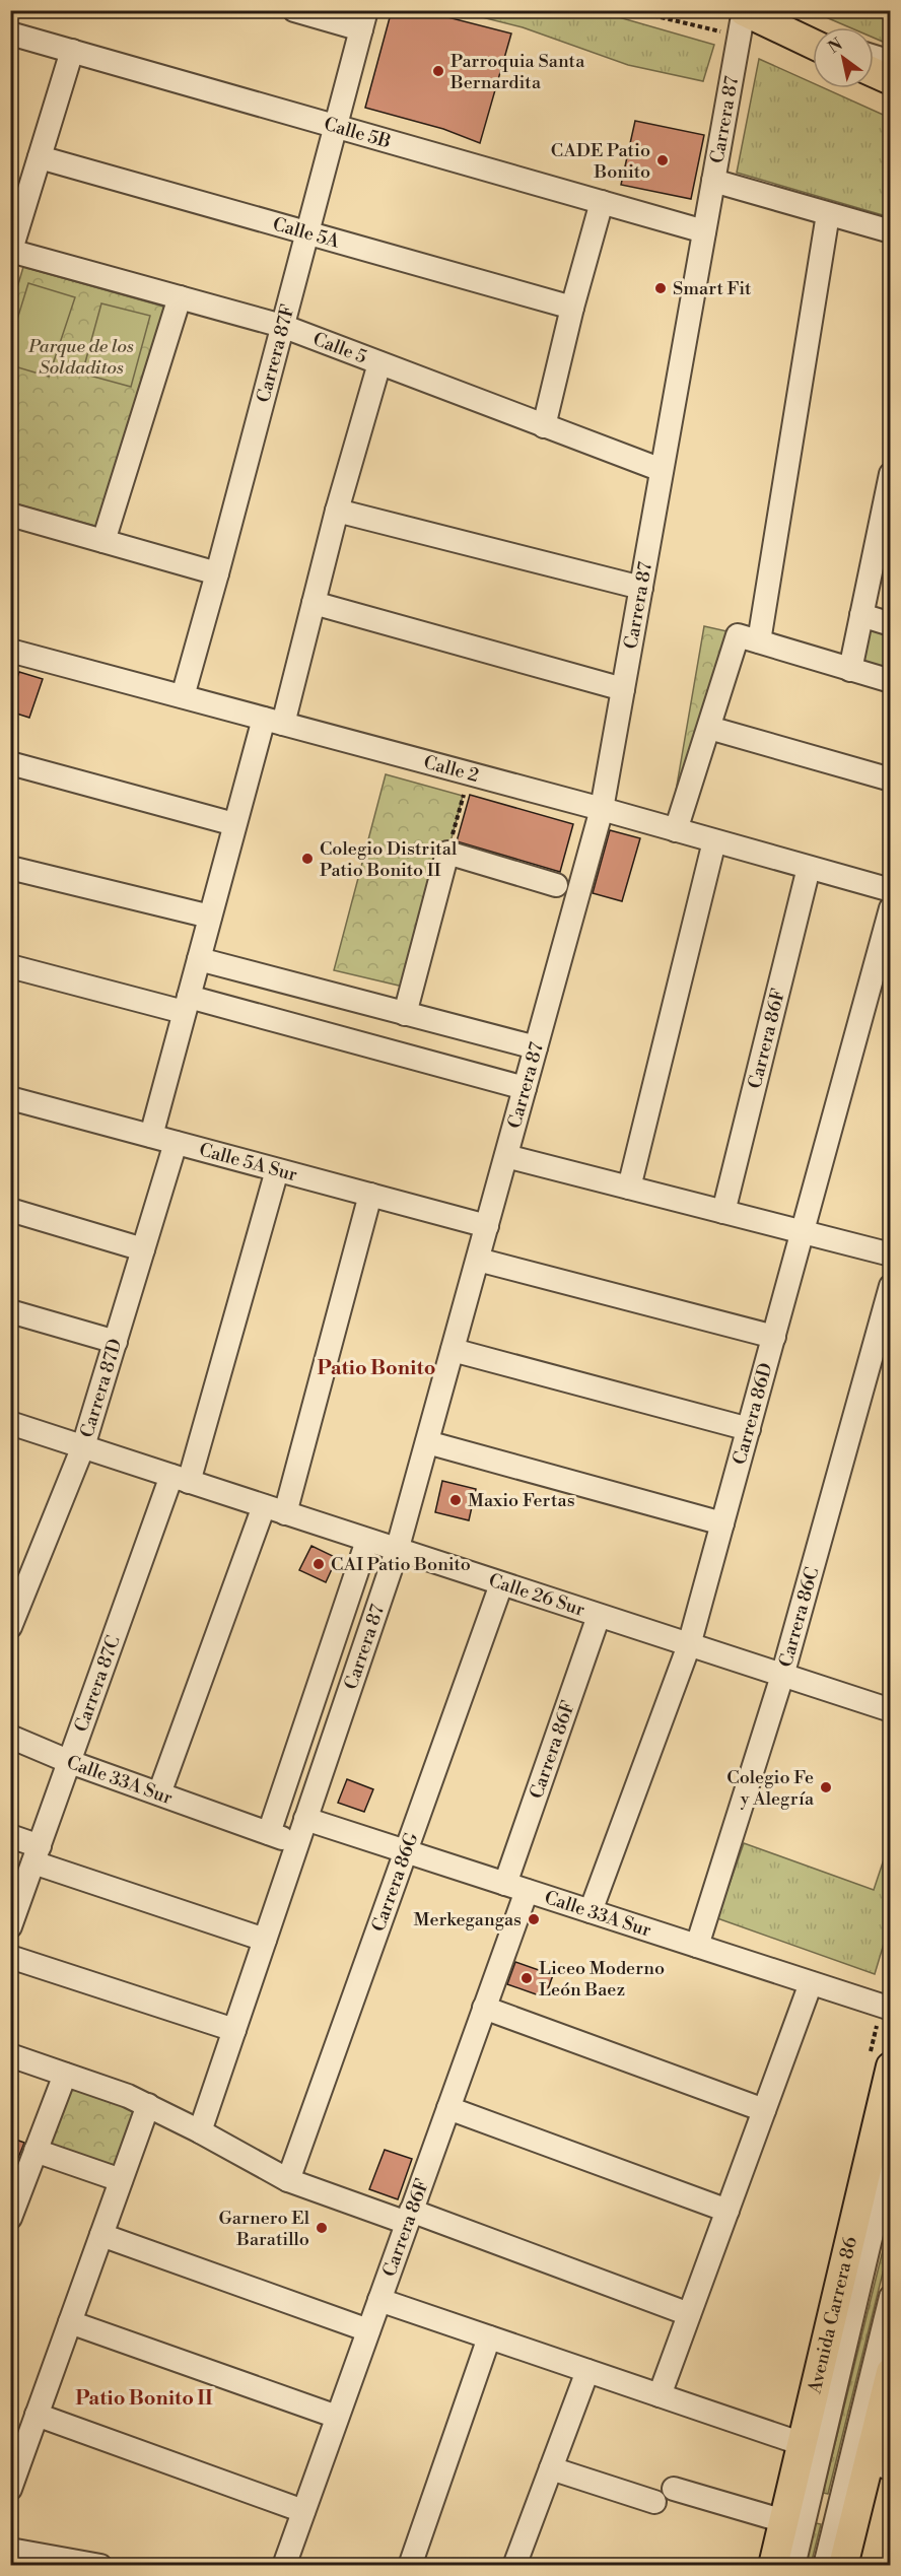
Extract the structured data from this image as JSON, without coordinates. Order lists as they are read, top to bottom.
{
  "streets": {
    "main road": ["Avenida Carrera 86"],
    "street": [
      "Carrera 87",
      "Calle 5B",
      "Calle 5A",
      "Calle 5",
      "Carrera 87F",
      "Calle 2",
      "Carrera 86F",
      "Calle 5A Sur",
      "Carrera 87D",
      "Carrera 86D",
      "Calle 26 Sur",
      "Carrera 86C",
      "Carrera 87C",
      "Calle 33A Sur",
      "Carrera 86G"
    ]
  },
  "crossings": [
    ["Carrera 87", "Calle 5B"],
    ["Carrera 87", "Calle 5"],
    ["Carrera 87", "Calle 2"],
    ["Carrera 87", "Calle 5A Sur"],
    ["Carrera 87", "Calle 26 Sur"],
    ["Carrera 87", "Calle 33A Sur"],
    ["Calle 5B", "Carrera 87F"],
    ["Calle 5A", "Carrera 87F"],
    ["Calle 5", "Carrera 87F"],
    ["Carrera 87F", "Calle 2"],
    ["Calle 2", "Carrera 86F"],
    ["Carrera 86F", "Calle 26 Sur"],
    ["Carrera 86F", "Calle 33A Sur"],
    ["Calle 5A Sur", "Carrera 87D"],
    ["Calle 5A Sur", "Carrera 87C"],
    ["Carrera 87D", "Calle 26 Sur"],
    ["Carrera 86D", "Calle 26 Sur"],
    ["Carrera 86D", "Calle 33A Sur"],
    ["Calle 26 Sur", "Carrera 86C"],
    ["Calle 26 Sur", "Carrera 87C"],
    ["Calle 26 Sur", "Carrera 86G"],
    ["Carrera 86C", "Calle 33A Sur"],
    ["Carrera 87C", "Calle 33A Sur"],
    ["Calle 33A Sur", "Carrera 86G"]
  ],
  "districts": ["Patio Bonito", "Patio Bonito II"],
  "parks": ["Parque de los Soldaditos"],
  "places": [
    "Parroquia Santa Bernardita",
    "CADE Patio Bonito",
    "Smart Fit",
    "Colegio Distrital Patio Bonito II",
    "Maxio Fertas",
    "CAI Patio Bonito",
    "Colegio Fe y Alegría",
    "Merkegangas",
    "Liceo Moderno León Baez",
    "Garnero El Baratillo"
  ],
  "north": "top left"
}
